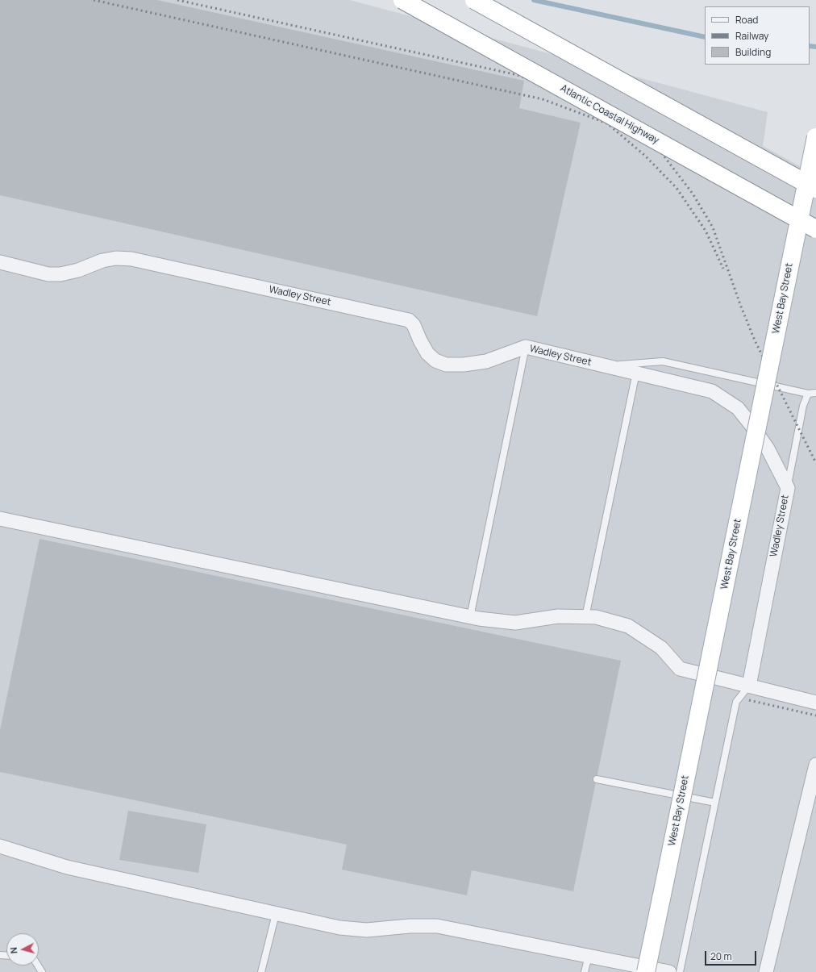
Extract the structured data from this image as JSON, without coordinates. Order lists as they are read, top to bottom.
{
  "streets": {
    "main road": ["Atlantic Coastal Highway", "West Bay Street"],
    "street": ["Wadley Street"]
  },
  "legend": ["Road", "Railway", "Building"],
  "scale_bar": "20 m",
  "north": "left"
}
